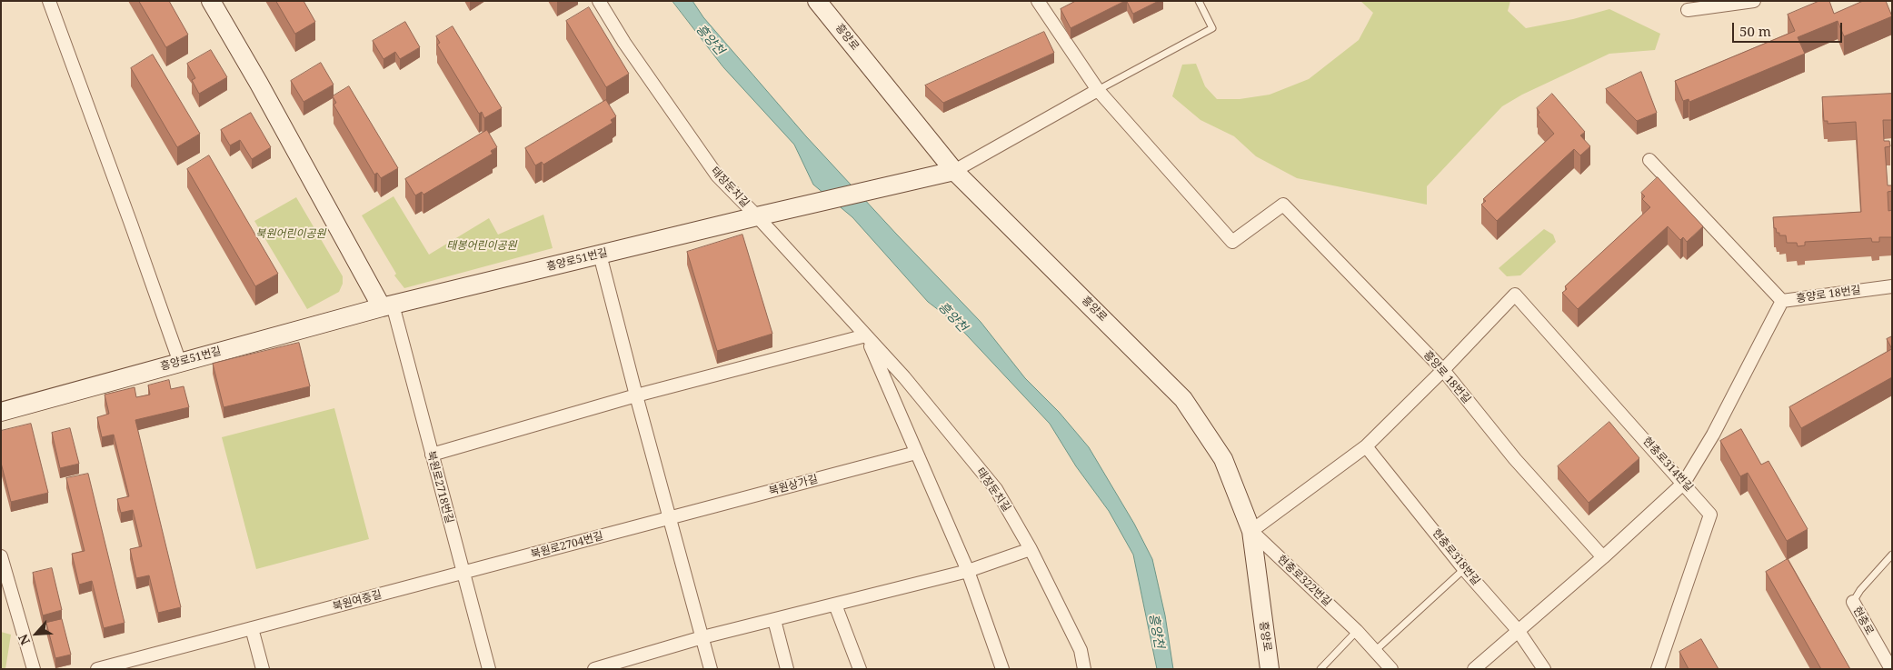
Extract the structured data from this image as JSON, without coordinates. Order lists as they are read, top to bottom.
{
  "streets": {
    "street": [
      "흥양로",
      "태장둔치길",
      "흥양로51번길",
      "흥양로 18번길",
      "현충로314번길",
      "북원상가길",
      "북원로2718번길",
      "북원로2704번길",
      "현충로318번길",
      "현충로322번길",
      "북원여중길",
      "현충로"
    ]
  },
  "crossings": [
    ["흥양로", "흥양로51번길"],
    ["흥양로", "현충로322번길"],
    ["태장둔치길", "흥양로51번길"],
    ["흥양로51번길", "북원로2718번길"],
    ["흥양로 18번길", "현충로314번길"],
    ["흥양로 18번길", "현충로318번길"],
    ["북원상가길", "북원로2704번길"],
    ["북원로2718번길", "북원로2704번길"],
    ["북원로2718번길", "북원여중길"],
    ["북원로2704번길", "북원여중길"]
  ],
  "water": ["흥양천"],
  "parks": ["북원어린이공원", "태봉어린이공원"],
  "scale_bar": "50 m",
  "north": "bottom left"
}
